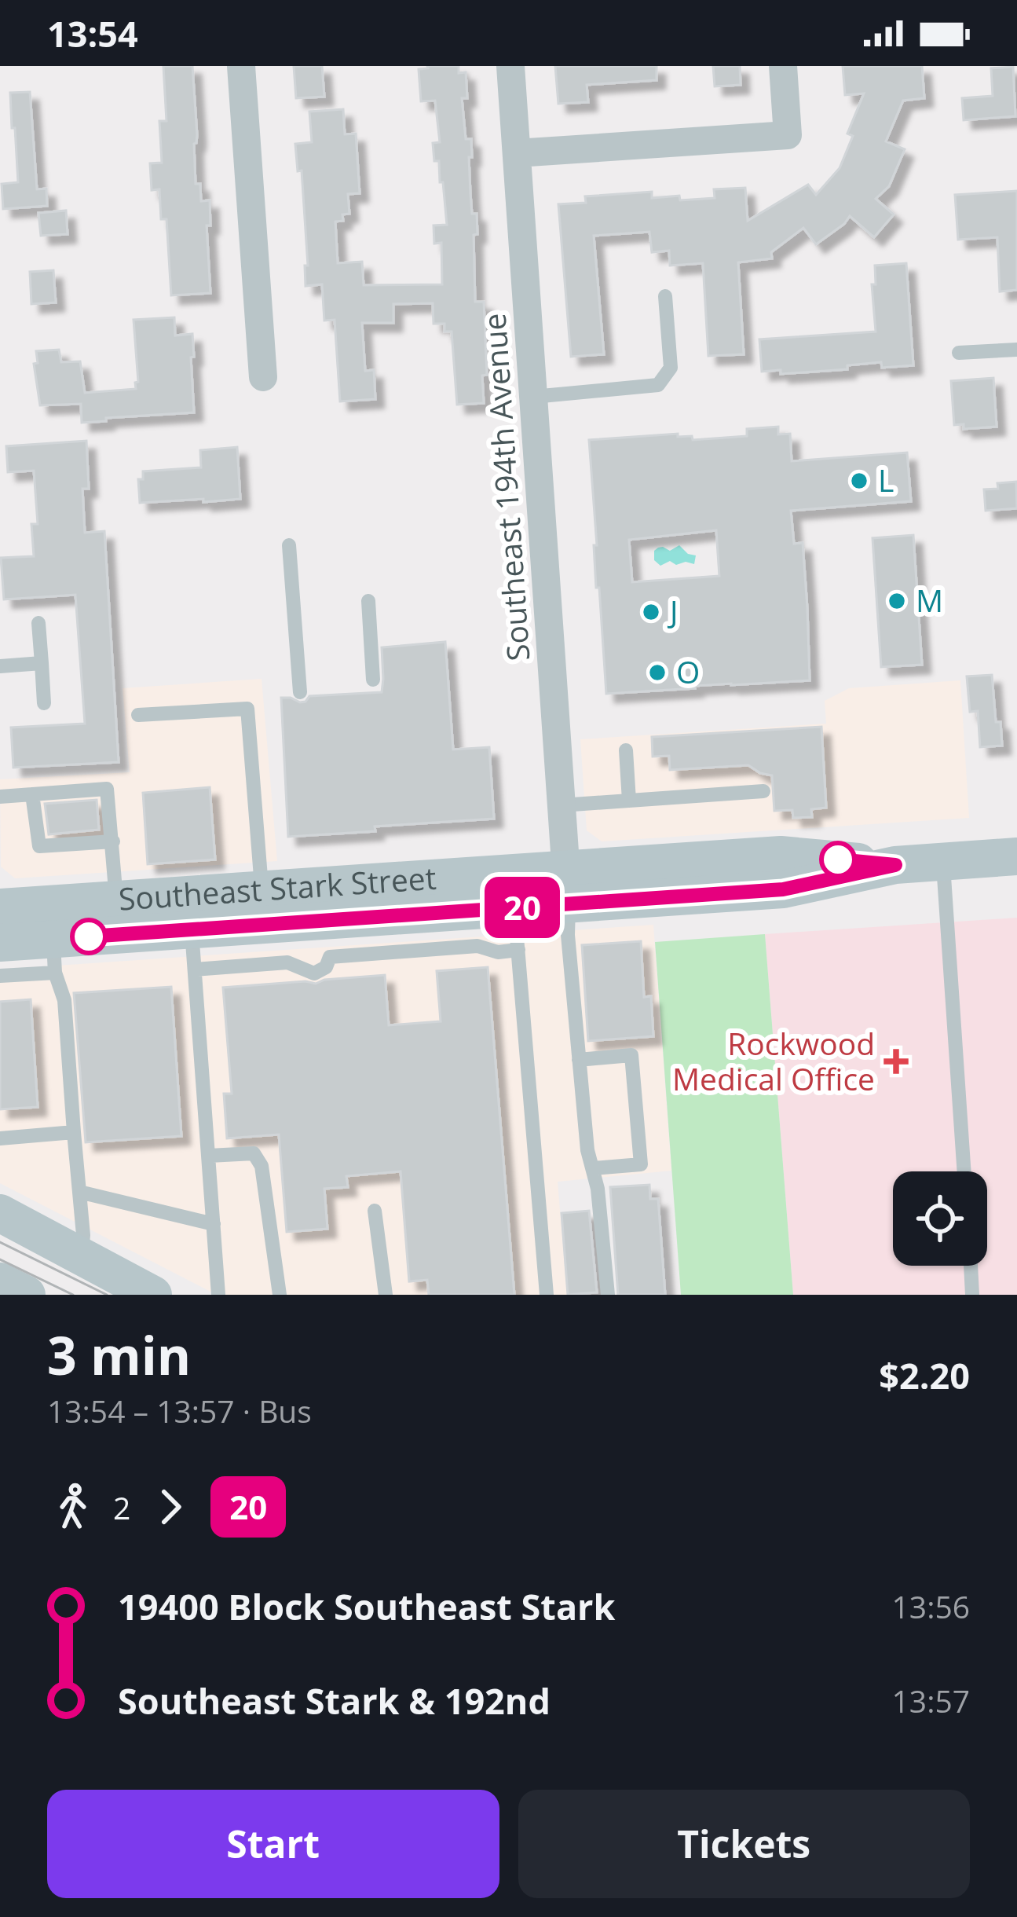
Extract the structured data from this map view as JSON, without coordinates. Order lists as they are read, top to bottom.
{
  "streets": {
    "main road": ["Southeast Stark Street"],
    "street": ["Southeast 194th Avenue"]
  },
  "crossings": [
    ["Southeast 194th Avenue", "Southeast Stark Street"]
  ],
  "places": {
    "other": [
      "L",
      "M",
      "J",
      "O"
    ],
    "health": ["Rockwood Medical Office"]
  },
  "lines": ["bus line 20"],
  "page": {
    "status": "13:54",
    "on_map": "20",
    "heading": ["3 min", "13:54 – 13:57 · Bus", "$2.20"],
    "legs": ["2", "20"],
    "list": [
      {
        "name": "19400 Block Southeast Stark",
        "value": "13:56"
      },
      {
        "name": "Southeast Stark & 192nd",
        "value": "13:57"
      }
    ],
    "buttons": ["Start", "Tickets"]
  }
}
